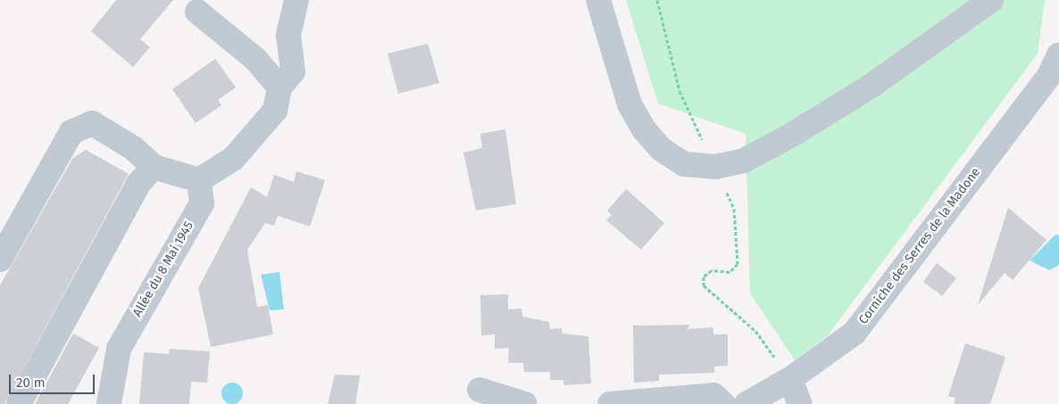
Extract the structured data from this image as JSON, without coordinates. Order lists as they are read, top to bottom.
{
  "streets": {
    "street": ["Corniche des Serres de la Madone", "Allée du 8 Mai 1945"]
  },
  "scale_bar": "20 m"
}
